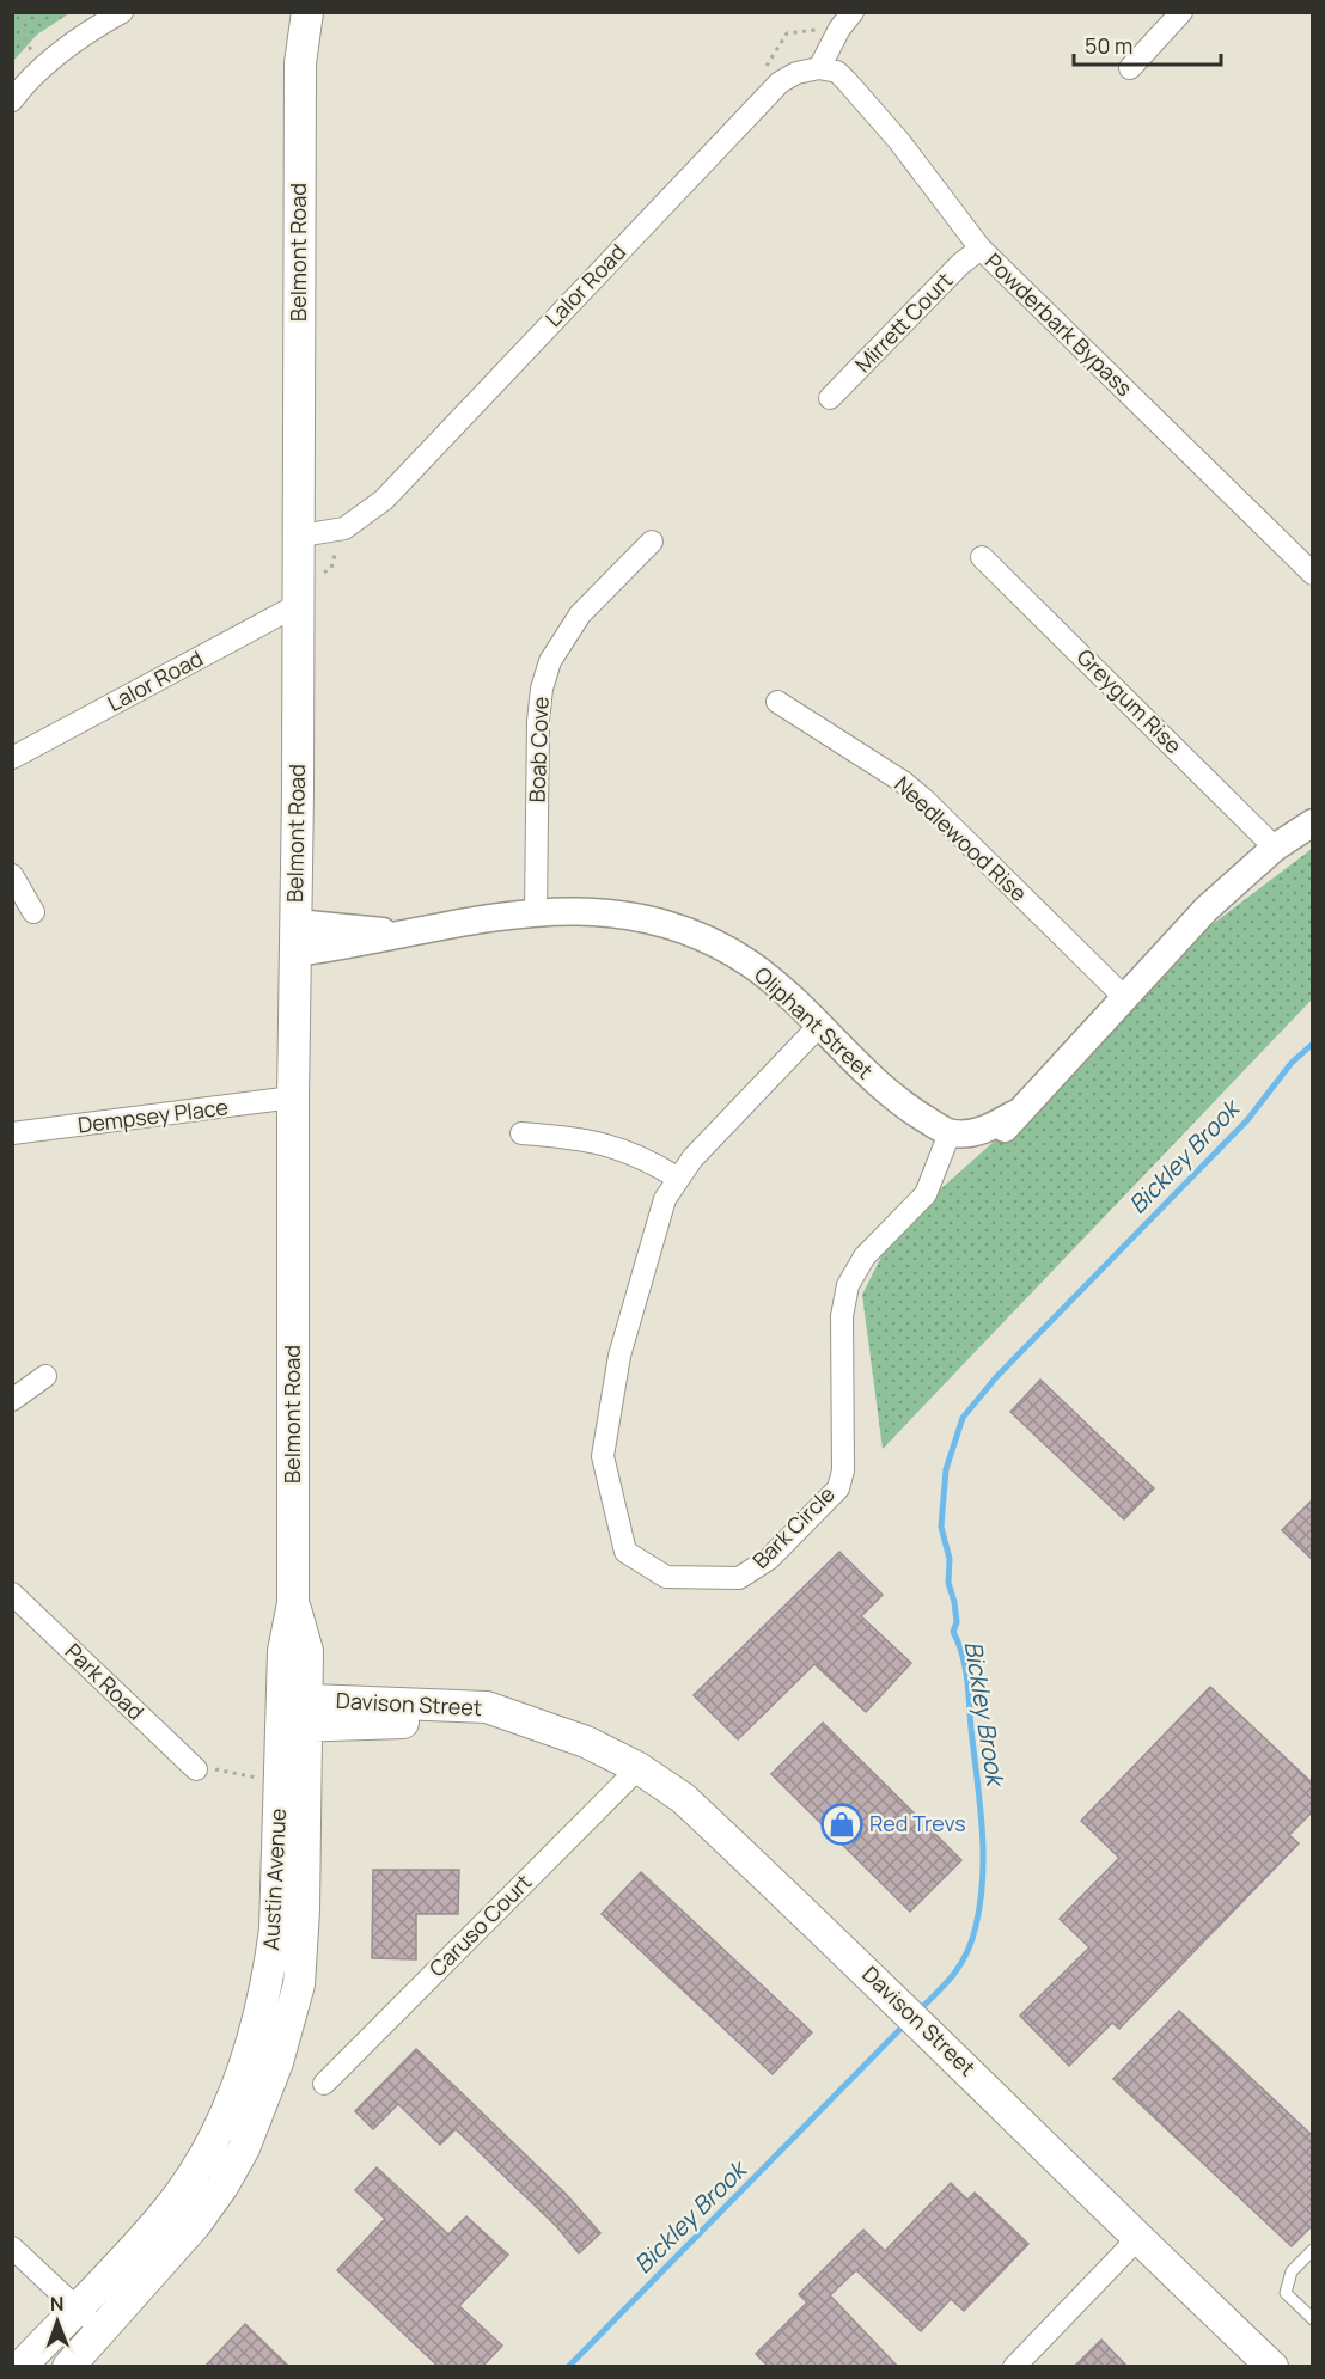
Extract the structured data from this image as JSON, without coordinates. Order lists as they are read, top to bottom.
{
  "streets": {
    "main road": ["Belmont Road", "Davison Street", "Austin Avenue"],
    "street": [
      "Lalor Road",
      "Mirrett Court",
      "Powderbark Bypass",
      "Greygum Rise",
      "Boab Cove",
      "Needlewood Rise",
      "Oliphant Street",
      "Dempsey Place",
      "Bark Circle",
      "Park Road",
      "Caruso Court"
    ]
  },
  "crossings": [
    ["Belmont Road", "Lalor Road"],
    ["Belmont Road", "Oliphant Street"],
    ["Belmont Road", "Dempsey Place"],
    ["Belmont Road", "Davison Street"],
    ["Belmont Road", "Austin Avenue"],
    ["Lalor Road", "Powderbark Bypass"],
    ["Mirrett Court", "Powderbark Bypass"],
    ["Boab Cove", "Oliphant Street"],
    ["Oliphant Street", "Bark Circle"],
    ["Davison Street", "Austin Avenue"],
    ["Davison Street", "Caruso Court"]
  ],
  "water": ["Bickley Brook"],
  "places": {
    "shop": ["Red Trevs"]
  },
  "scale_bar": "50 m",
  "north": "top"
}
